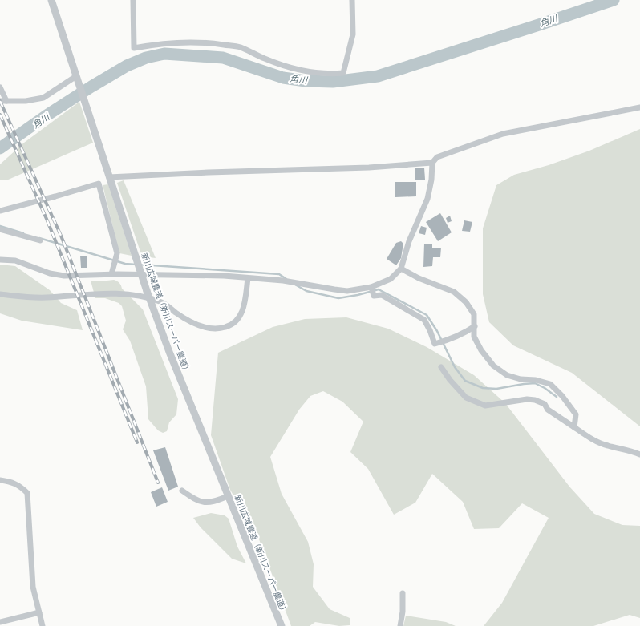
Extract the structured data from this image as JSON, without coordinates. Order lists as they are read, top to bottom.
{
  "streets": {
    "street": ["新川広域農道（新川スーパー農道）"]
  },
  "water": ["角川"]
}
